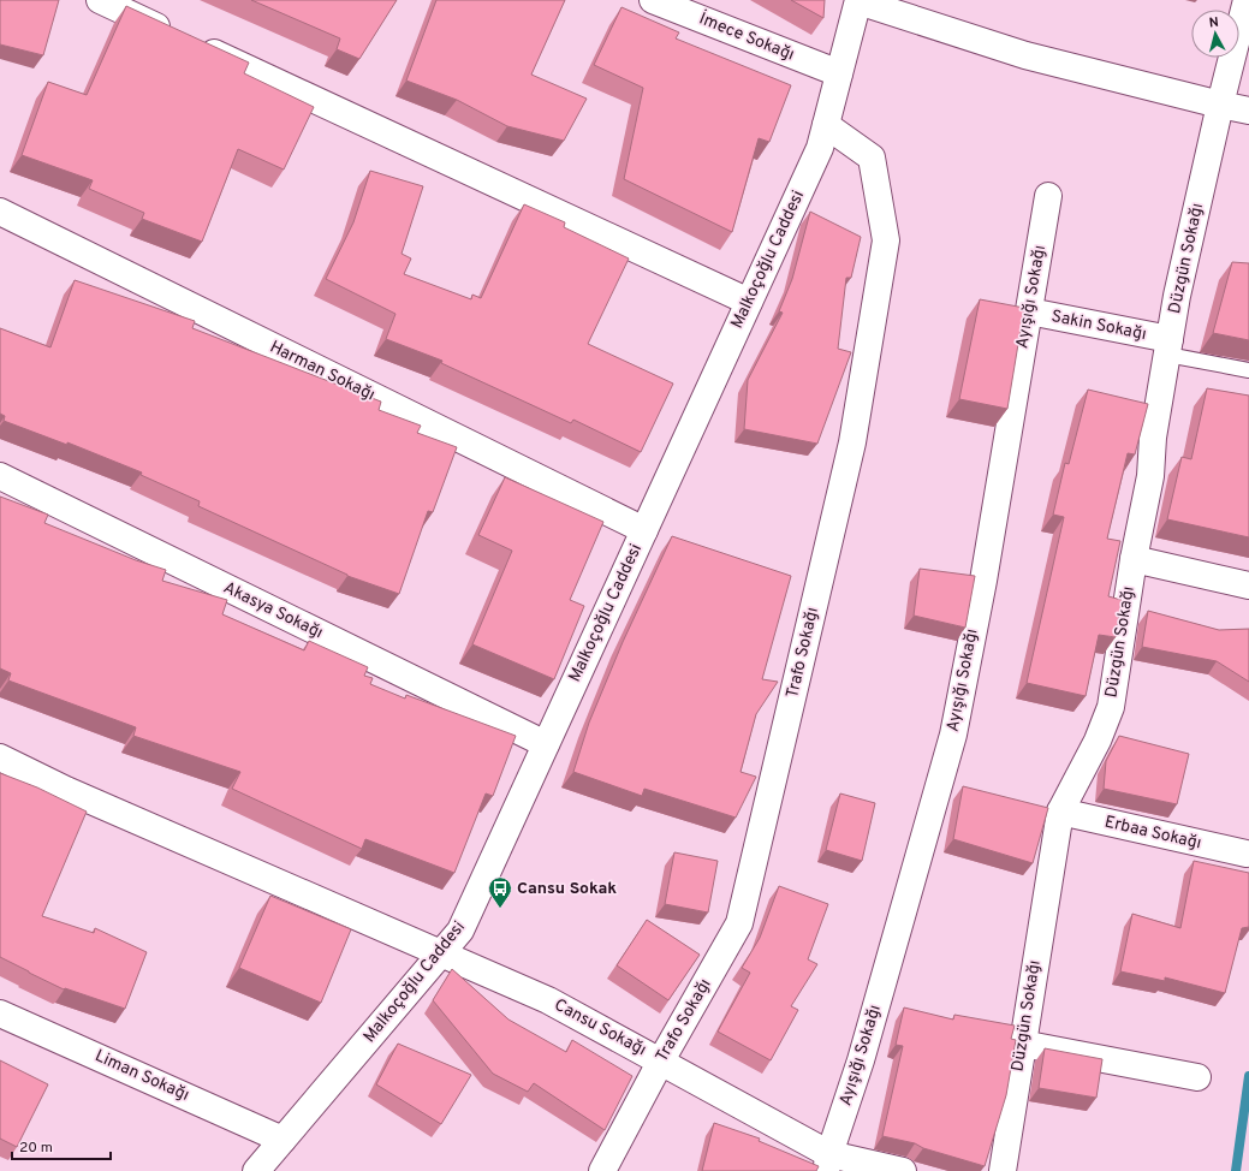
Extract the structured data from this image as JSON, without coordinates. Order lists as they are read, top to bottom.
{
  "streets": {
    "street": [
      "İmece Sokağı",
      "Düzgün Sokağı",
      "Malkoçoğlu Caddesi",
      "Ayışığı Sokağı",
      "Sakin Sokağı",
      "Harman Sokağı",
      "Akasya Sokağı",
      "Trafo Sokağı",
      "Erbaa Sokağı",
      "Cansu Sokağı",
      "Liman Sokağı"
    ]
  },
  "crossings": [
    ["İmece Sokağı", "Malkoçoğlu Caddesi"],
    ["Düzgün Sokağı", "Sakin Sokağı"],
    ["Düzgün Sokağı", "Erbaa Sokağı"],
    ["Malkoçoğlu Caddesi", "Harman Sokağı"],
    ["Malkoçoğlu Caddesi", "Akasya Sokağı"],
    ["Malkoçoğlu Caddesi", "Trafo Sokağı"],
    ["Malkoçoğlu Caddesi", "Cansu Sokağı"],
    ["Malkoçoğlu Caddesi", "Liman Sokağı"],
    ["Ayışığı Sokağı", "Sakin Sokağı"],
    ["Ayışığı Sokağı", "Cansu Sokağı"],
    ["Trafo Sokağı", "Cansu Sokağı"]
  ],
  "places": {
    "bus stop": ["Cansu Sokak"]
  },
  "scale_bar": "20 m",
  "north": "top"
}
